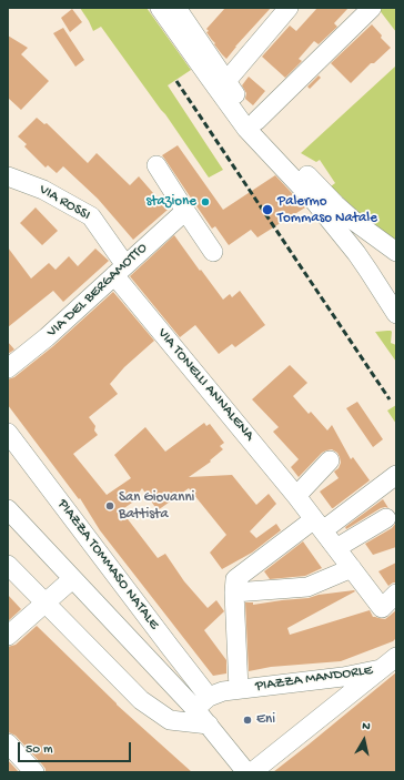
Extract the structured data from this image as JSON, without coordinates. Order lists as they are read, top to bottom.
{
  "streets": {
    "street": [
      "VIA ROSSI",
      "VIA DEL BERGAMOTTO",
      "VIA TONELLI ANNALENA",
      "PIAZZA TOMMASO NATALE",
      "PIAZZA MANDORLE"
    ]
  },
  "crossings": [
    ["VIA ROSSI", "VIA DEL BERGAMOTTO"],
    ["VIA ROSSI", "VIA TONELLI ANNALENA"],
    ["VIA DEL BERGAMOTTO", "VIA TONELLI ANNALENA"],
    ["PIAZZA TOMMASO NATALE", "PIAZZA MANDORLE"]
  ],
  "places": [
    "stazione",
    "Palermo Tommaso Natale",
    "San Giovanni Battista",
    "Eni"
  ],
  "scale_bar": "50 m",
  "north": "top"
}
